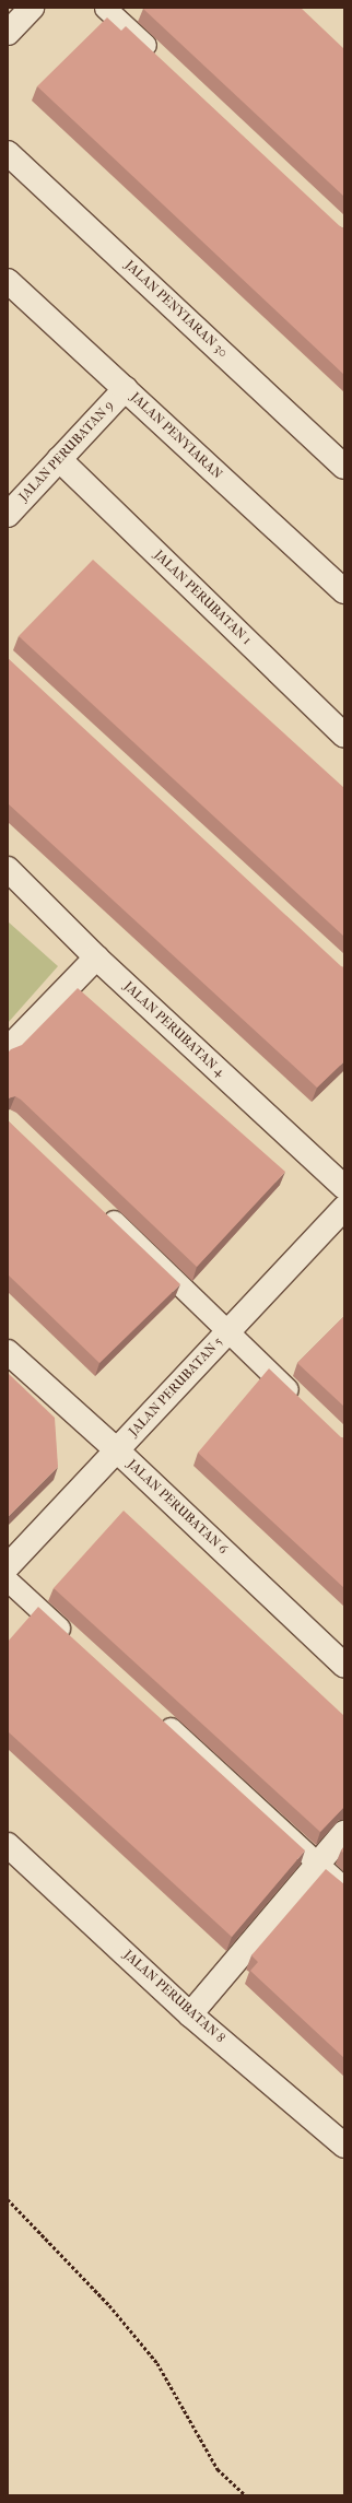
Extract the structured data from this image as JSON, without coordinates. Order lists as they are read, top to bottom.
{
  "streets": {
    "street": [
      "JALAN PENYIARAN 30",
      "JALAN PENYIARAN",
      "JALAN PERUBATAN 9",
      "JALAN PERUBATAN 1",
      "JALAN PERUBATAN 4",
      "JALAN PERUBATAN 5",
      "JALAN PERUBATAN 6",
      "JALAN PERUBATAN 8"
    ]
  },
  "crossings": [
    ["JALAN PENYIARAN", "JALAN PERUBATAN 9"],
    ["JALAN PERUBATAN 9", "JALAN PERUBATAN 1"],
    ["JALAN PERUBATAN 5", "JALAN PERUBATAN 6"]
  ]
}
